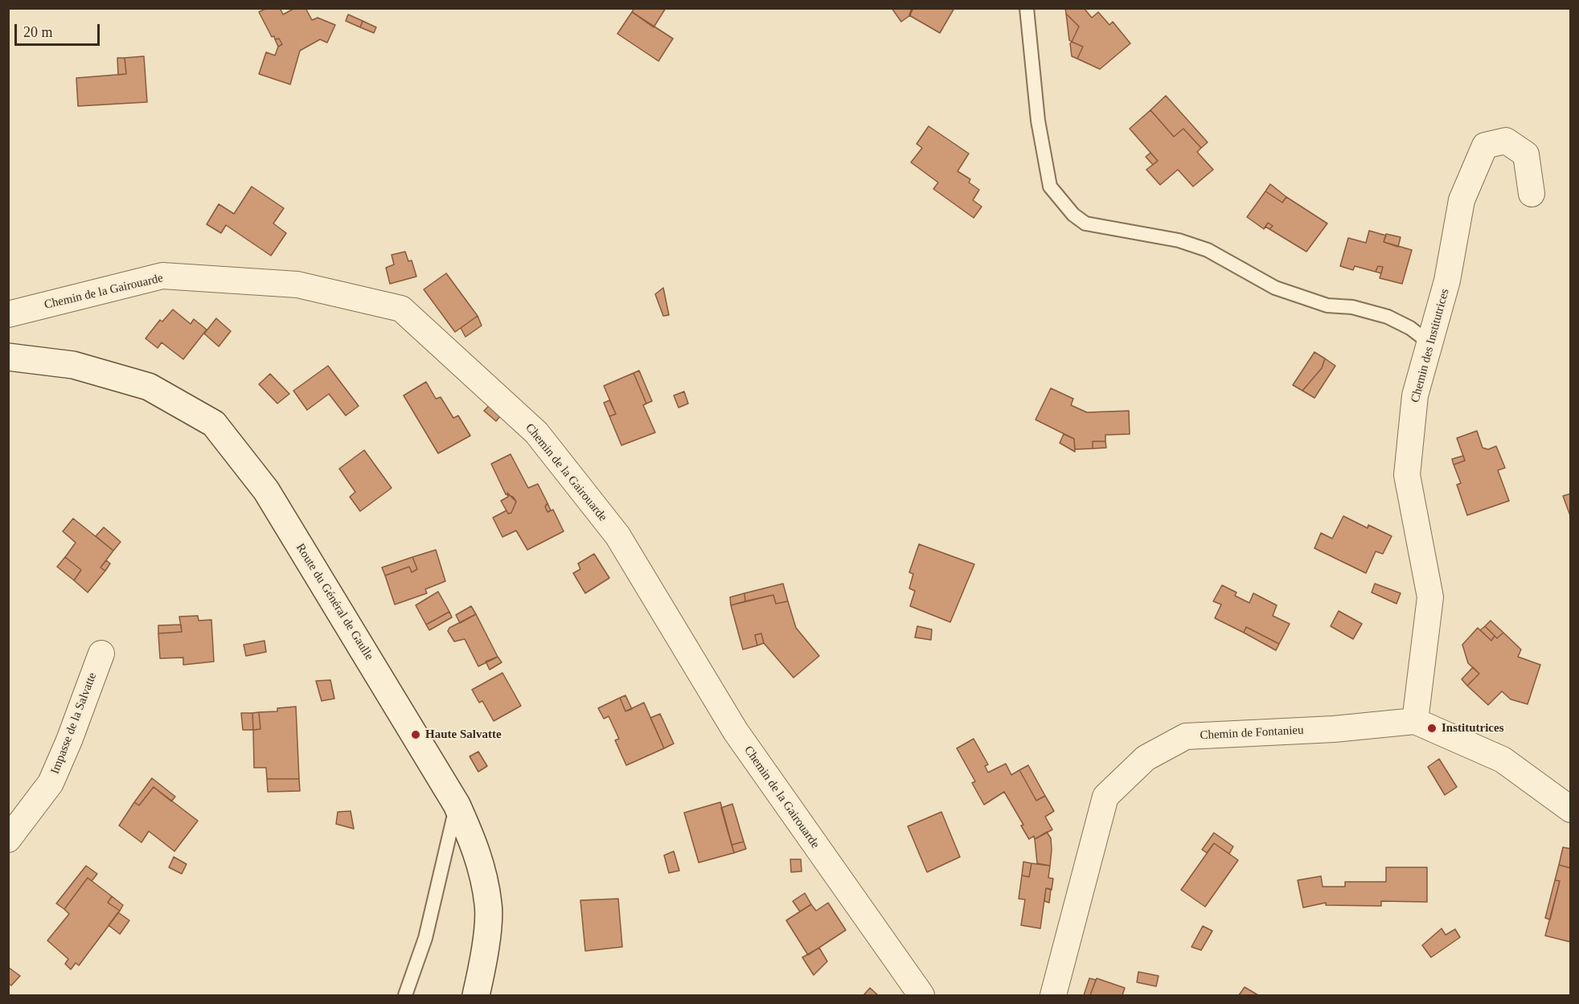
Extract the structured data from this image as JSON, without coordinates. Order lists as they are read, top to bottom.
{
  "streets": {
    "street": [
      "Chemin de la Gairouarde",
      "Chemin des Institutrices",
      "Route du Général de Gaulle",
      "Impasse de la Salvatte",
      "Chemin de Fontanieu"
    ]
  },
  "crossings": [
    ["Chemin des Institutrices", "Chemin de Fontanieu"]
  ],
  "places": ["Institutrices", "Haute Salvatte"],
  "scale_bar": "20 m"
}
